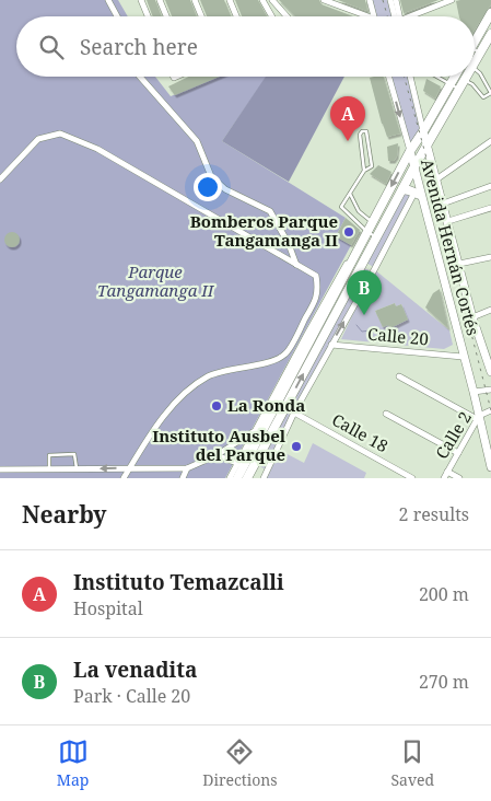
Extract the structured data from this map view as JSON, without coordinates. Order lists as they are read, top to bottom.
{
  "streets": {
    "main road": ["Avenida Hernán Cortés"],
    "street": ["Calle 20", "Calle 18", "Calle 2"]
  },
  "crossings": [
    ["Avenida Hernán Cortés", "Calle 20"],
    ["Avenida Hernán Cortés", "Calle 2"]
  ],
  "parks": ["Parque Tangamanga II"],
  "places": ["Bomberos Parque Tangamanga II", "La Ronda", "Instituto Ausbel del Parque"],
  "page": {
    "search": "Search here",
    "pins": ["A", "B"],
    "heading": ["Nearby", "2 results"],
    "list": [
      {
        "mark": "A",
        "name": "Instituto Temazcalli",
        "note": "Hospital",
        "value": "200 m"
      },
      {
        "mark": "B",
        "name": "La venadita",
        "note": "Park · Calle 20",
        "value": "270 m"
      }
    ],
    "nav": ["Map", "Directions", "Saved"]
  }
}
